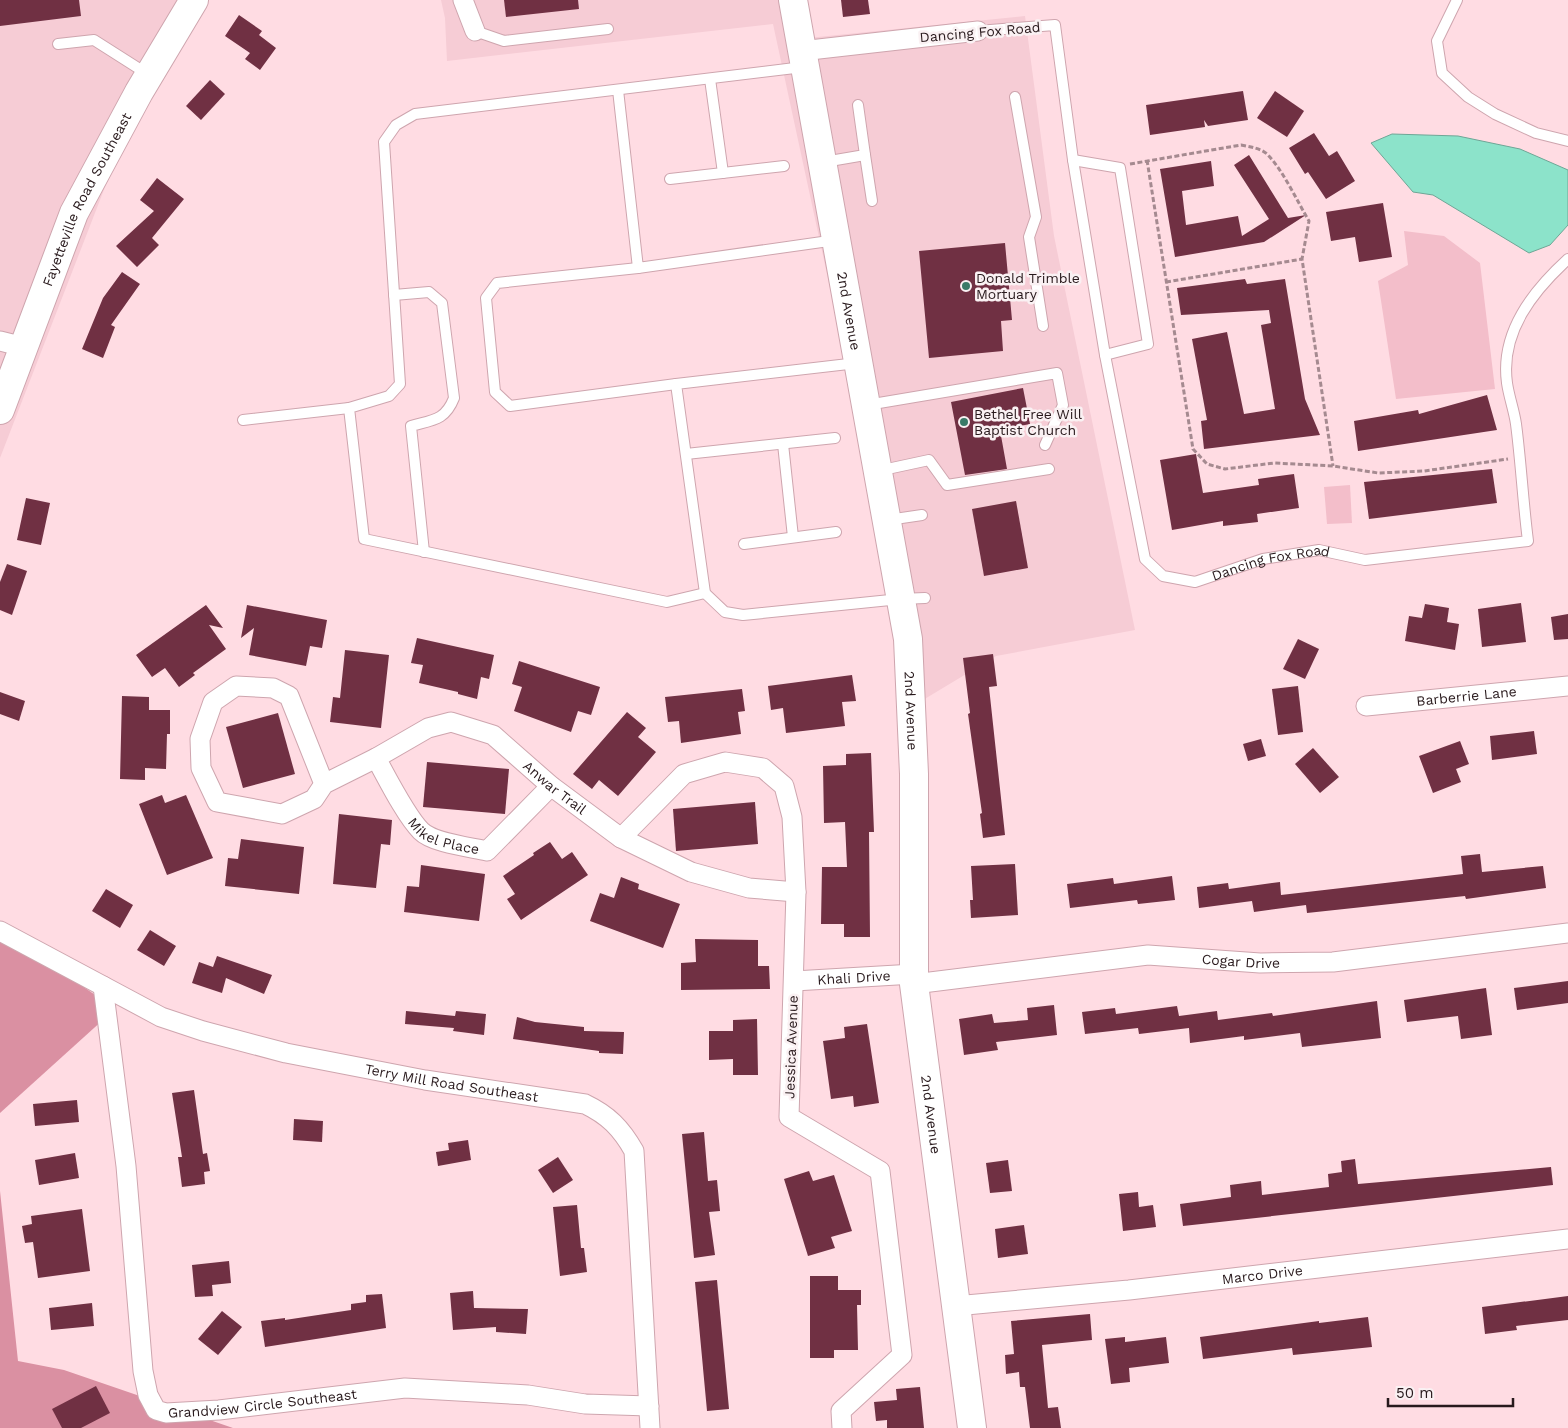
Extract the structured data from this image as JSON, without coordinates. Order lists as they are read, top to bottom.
{
  "streets": {
    "street": [
      "Dancing Fox Road",
      "Fayetteville Road Southeast",
      "2nd Avenue",
      "Barberrie Lane",
      "Anwar Trail",
      "Mikel Place",
      "Cogar Drive",
      "Khali Drive",
      "Jessica Avenue",
      "Terry Mill Road Southeast",
      "Marco Drive",
      "Grandview Circle Southeast"
    ]
  },
  "crossings": [
    ["Dancing Fox Road", "2nd Avenue"],
    ["2nd Avenue", "Cogar Drive"],
    ["2nd Avenue", "Khali Drive"],
    ["2nd Avenue", "Marco Drive"],
    ["Anwar Trail", "Mikel Place"],
    ["Anwar Trail", "Jessica Avenue"],
    ["Cogar Drive", "Khali Drive"],
    ["Khali Drive", "Jessica Avenue"],
    ["Terry Mill Road Southeast", "Grandview Circle Southeast"]
  ],
  "places": ["Donald Trimble Mortuary", "Bethel Free Will Baptist Church"],
  "scale_bar": "50 m"
}
